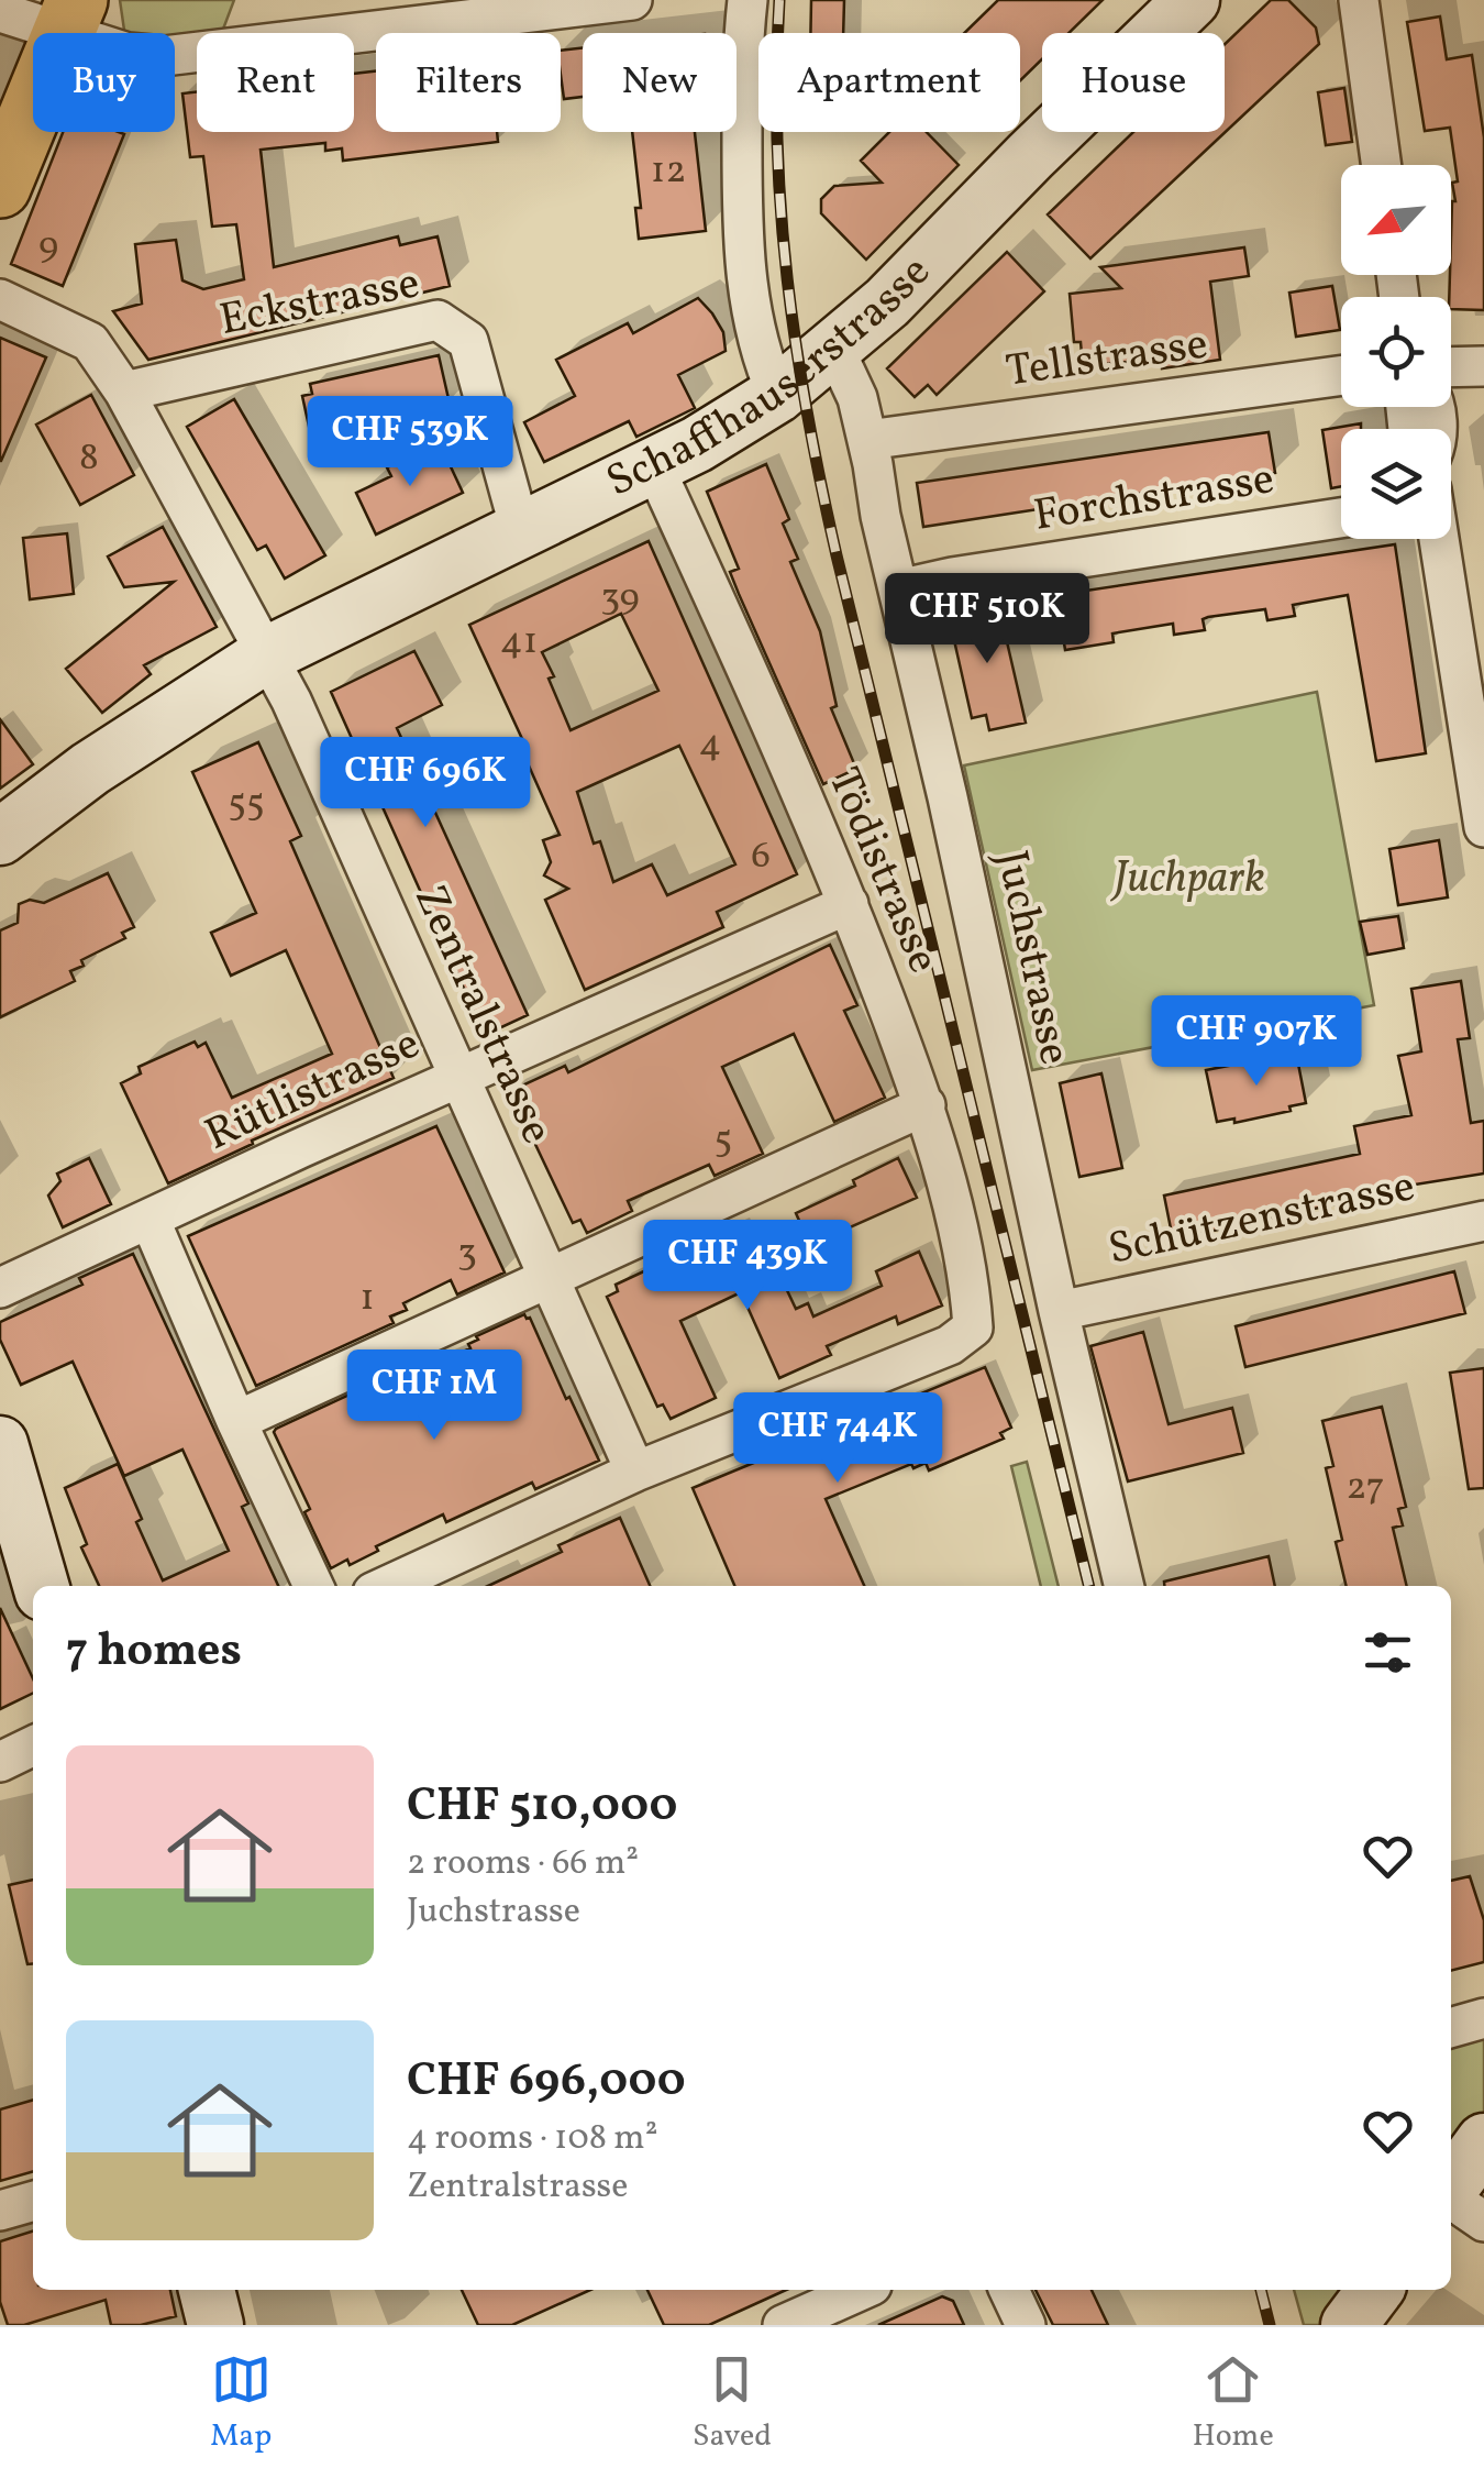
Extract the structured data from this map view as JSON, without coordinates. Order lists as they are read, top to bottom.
{
  "streets": {
    "main road": ["Schaffhauserstrasse"],
    "street": [
      "Eckstrasse",
      "Tellstrasse",
      "Forchstrasse",
      "Tödistrasse",
      "Juchstrasse",
      "Zentralstrasse",
      "Rütlistrasse",
      "Schützenstrasse"
    ]
  },
  "crossings": [
    ["Eckstrasse", "Schaffhauserstrasse"],
    ["Eckstrasse", "Zentralstrasse"],
    ["Tellstrasse", "Juchstrasse"],
    ["Schaffhauserstrasse", "Tödistrasse"],
    ["Schaffhauserstrasse", "Juchstrasse"],
    ["Schaffhauserstrasse", "Zentralstrasse"],
    ["Forchstrasse", "Juchstrasse"],
    ["Tödistrasse", "Zentralstrasse"],
    ["Tödistrasse", "Rütlistrasse"],
    ["Juchstrasse", "Schützenstrasse"],
    ["Zentralstrasse", "Rütlistrasse"]
  ],
  "parks": ["Juchpark"],
  "house_numbers": [
    "12",
    "9",
    "8",
    "39",
    "41",
    "4",
    "55",
    "6",
    "5",
    "3",
    "1",
    "27"
  ],
  "north": "bottom left",
  "page": {
    "chip": [
      "Buy",
      "Rent",
      "Filters",
      "New",
      "Apartment",
      "House"
    ],
    "price": [
      "CHF 539K",
      "CHF 510K",
      "CHF 696K",
      "CHF 907K",
      "CHF 439K",
      "CHF 1M",
      "CHF 744K"
    ],
    "heading": "7 homes",
    "list": [
      {
        "name": "CHF 510,000",
        "note": "2 rooms · 66 m² · Juchstrasse"
      },
      {
        "name": "CHF 696,000",
        "note": "4 rooms · 108 m² · Zentralstrasse"
      }
    ],
    "tabs": ["Map", "Saved", "Home"]
  }
}
